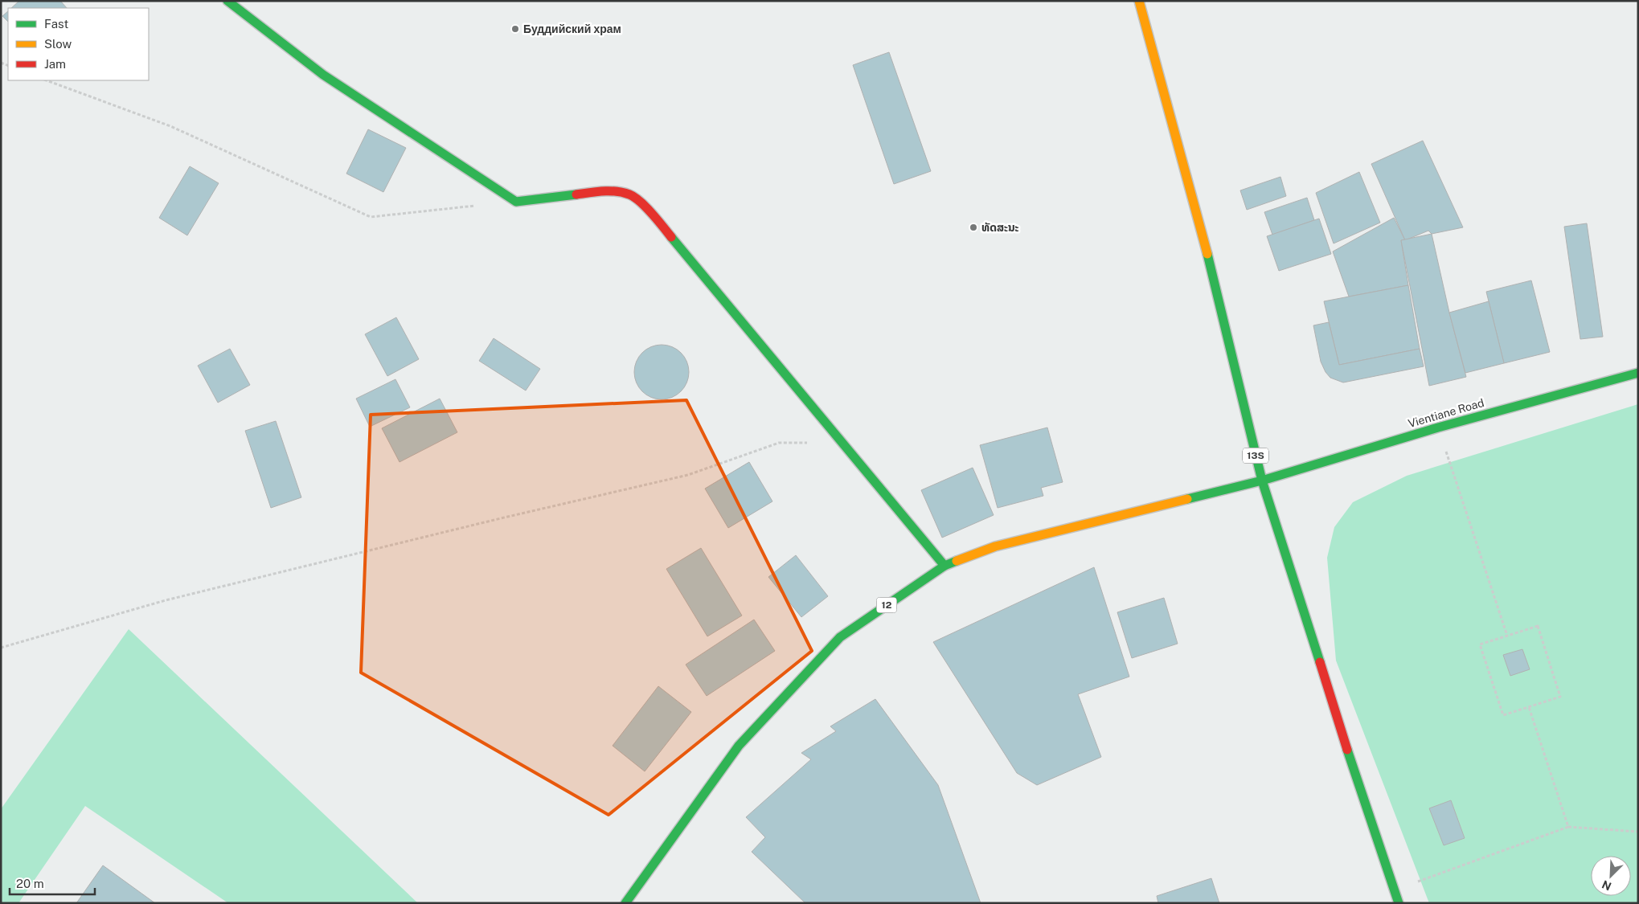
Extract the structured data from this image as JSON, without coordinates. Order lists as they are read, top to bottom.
{
  "streets": {
    "main road": ["Vientiane Road", "13S", "12"]
  },
  "crossings": [
    ["Vientiane Road", "13S"],
    ["Vientiane Road", "12"],
    ["13S", "12"]
  ],
  "places": ["Буддийский храм", "ທັດສະນະ"],
  "legend": ["Fast", "Slow", "Jam"],
  "scale_bar": "20 m",
  "north": "bottom left"
}
